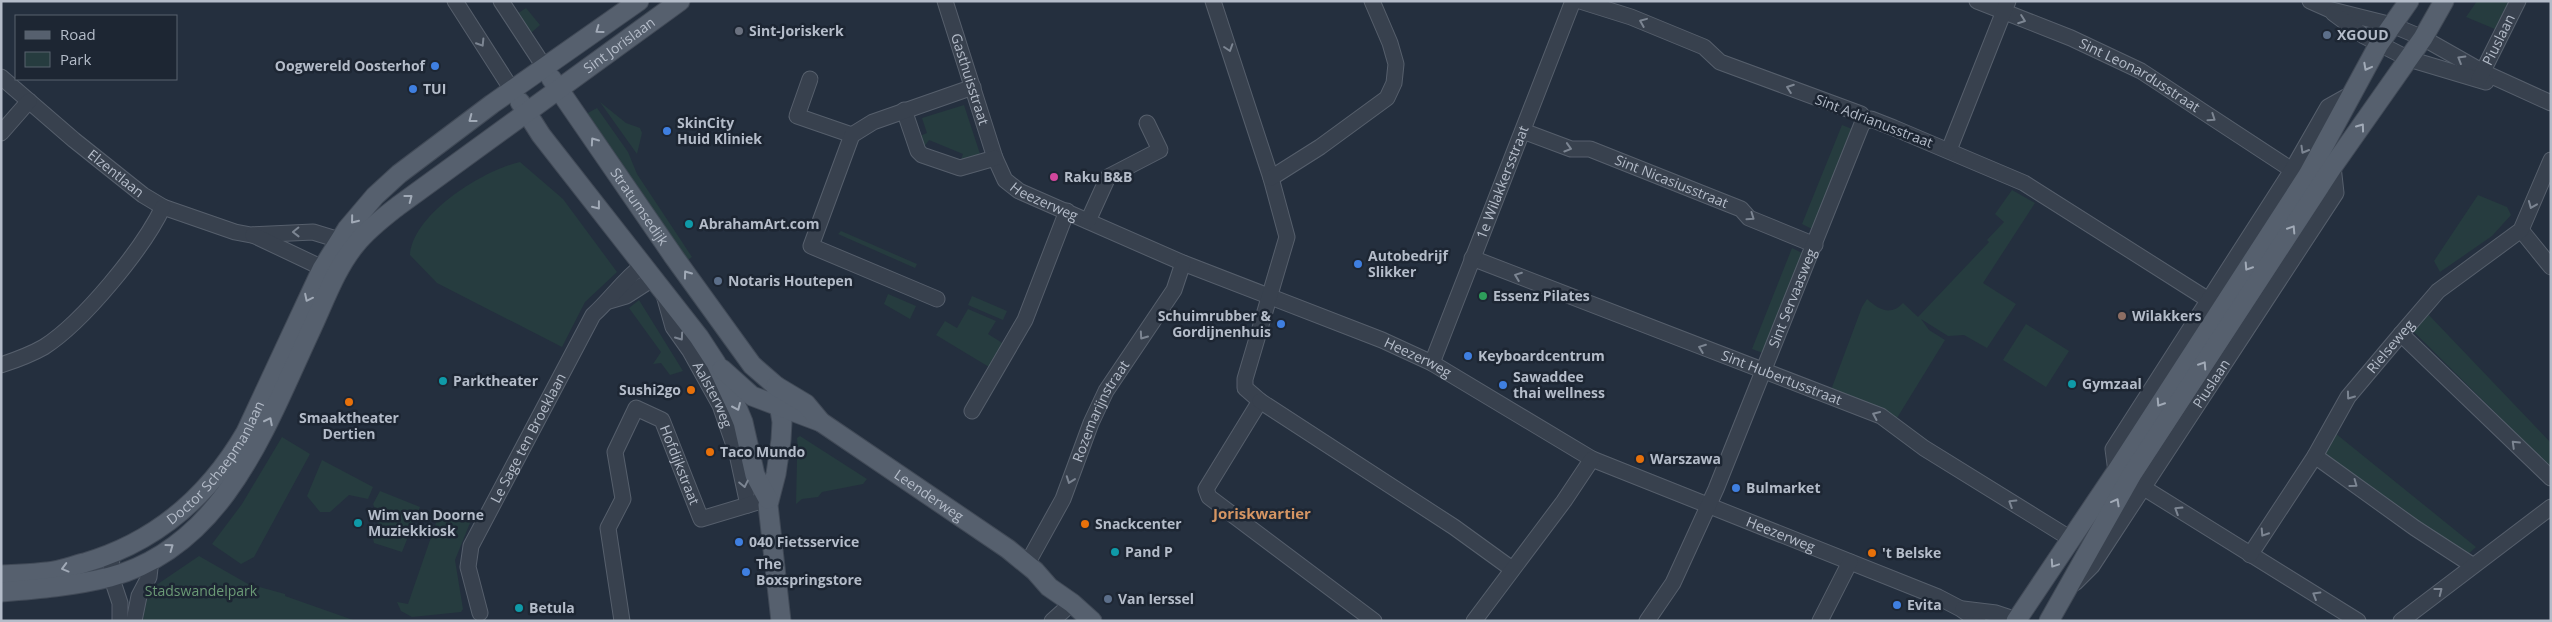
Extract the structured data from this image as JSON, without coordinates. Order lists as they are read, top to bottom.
{
  "streets": {
    "main road": [
      "Piuslaan",
      "Sint Jorislaan",
      "Stratumsedijk",
      "Aalsterweg",
      "Doctor Schaepmanlaan",
      "Leenderweg"
    ],
    "street": [
      "Sint Leonardusstraat",
      "Gasthuisstraat",
      "Sint Adrianusstraat",
      "Elzentlaan",
      "Sint Nicasiusstraat",
      "1e Wilakkersstraat",
      "Heezerweg",
      "Sint Servaasweg",
      "Rielseweg",
      "Sint Hubertusstraat",
      "Rozemarijnstraat",
      "Le Sage ten Broeklaan",
      "Hofdijkstraat"
    ]
  },
  "crossings": [
    ["Sint Jorislaan", "Stratumsedijk"],
    ["Gasthuisstraat", "Heezerweg"],
    ["Sint Adrianusstraat", "Sint Servaasweg"],
    ["Elzentlaan", "Doctor Schaepmanlaan"],
    ["Sint Nicasiusstraat", "1e Wilakkersstraat"],
    ["Sint Nicasiusstraat", "Sint Servaasweg"],
    ["1e Wilakkersstraat", "Heezerweg"],
    ["1e Wilakkersstraat", "Sint Hubertusstraat"],
    ["Heezerweg", "Sint Servaasweg"],
    ["Heezerweg", "Rozemarijnstraat"],
    ["Stratumsedijk", "Leenderweg"],
    ["Sint Servaasweg", "Sint Hubertusstraat"],
    ["Aalsterweg", "Le Sage ten Broeklaan"],
    ["Aalsterweg", "Hofdijkstraat"],
    ["Aalsterweg", "Leenderweg"],
    ["Rozemarijnstraat", "Leenderweg"]
  ],
  "one_way": [
    "Sint Leonardusstraat",
    "Sint Adrianusstraat",
    "Sint Nicasiusstraat",
    "Stratumsedijk",
    "Rielseweg",
    "Sint Hubertusstraat",
    "Aalsterweg"
  ],
  "districts": ["Joriskwartier"],
  "parks": ["Stadswandelpark"],
  "places": [
    "Sint-Joriskerk",
    "XGOUD",
    "Oogwereld Oosterhof",
    "TUI",
    "SkinCity Huid Kliniek",
    "Raku B&B",
    "AbrahamArt.com",
    "Autobedrijf Slikker",
    "Notaris Houtepen",
    "Essenz Pilates",
    "Wilakkers",
    "Schuimrubber & Gordijnenhuis",
    "Keyboardcentrum",
    "Parktheater",
    "Gymzaal",
    "Sawaddee thai wellness",
    "Sushi2go",
    "Smaaktheater Dertien",
    "Taco Mundo",
    "Warszawa",
    "Bulmarket",
    "Wim van Doorne Muziekkiosk",
    "Snackcenter",
    "040 Fietsservice",
    "Pand P",
    "'t Belske",
    "The Boxspringstore",
    "Van Ierssel",
    "Evita",
    "Betula"
  ],
  "legend": ["Road", "Park"]
}
